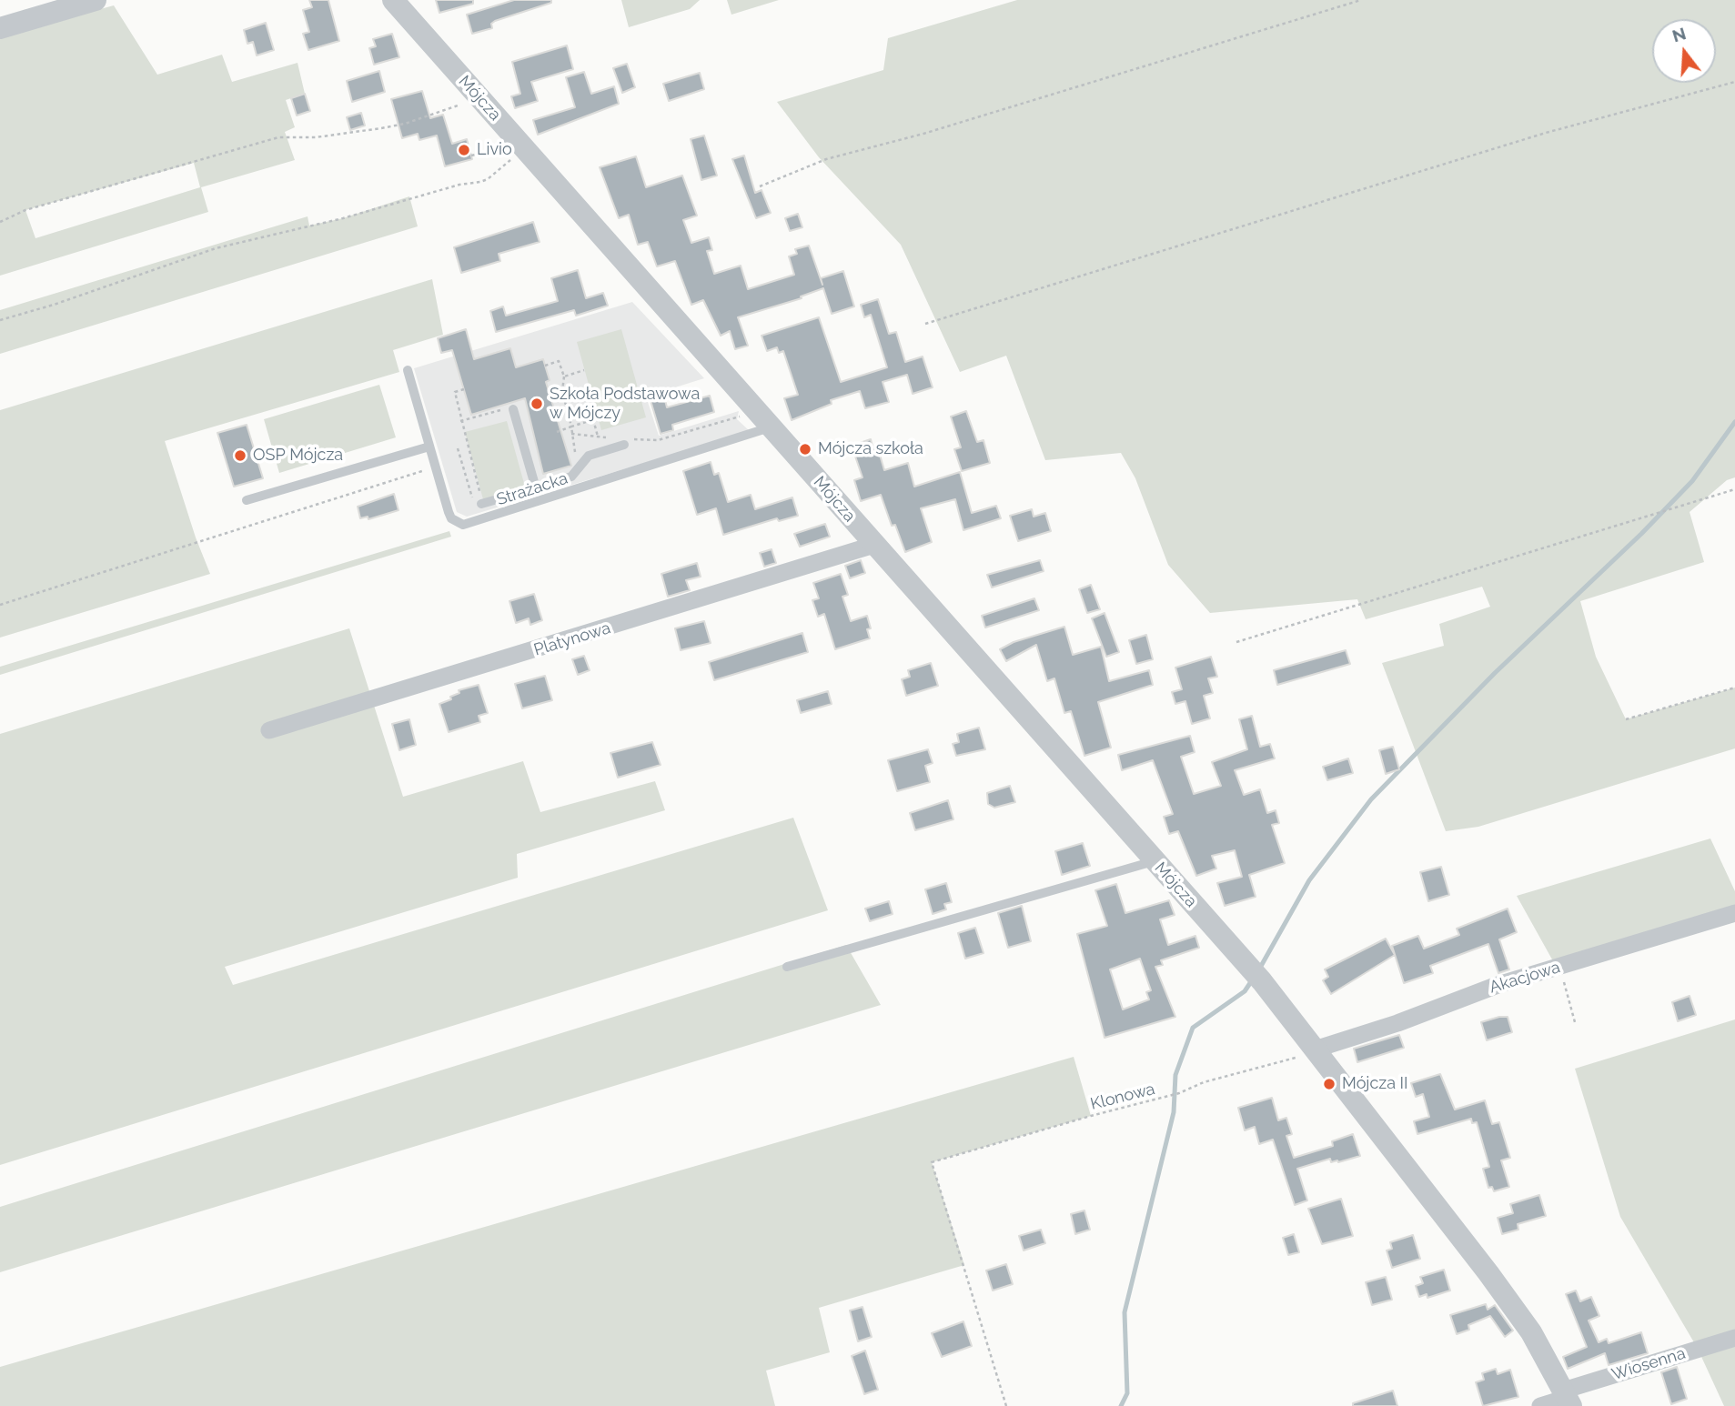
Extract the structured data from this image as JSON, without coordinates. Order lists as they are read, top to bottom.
{
  "streets": {
    "street": [
      "Mójcza",
      "Platynowa",
      "Akacjowa",
      "Wiosenna"
    ],
    "lane": ["Strażacka"],
    "path": ["Klonowa"]
  },
  "crossings": [
    ["Mójcza", "Strażacka"],
    ["Mójcza", "Platynowa"],
    ["Mójcza", "Akacjowa"],
    ["Mójcza", "Klonowa"],
    ["Mójcza", "Wiosenna"],
    ["Akacjowa", "Klonowa"]
  ],
  "places": [
    "Livio",
    "Szkoła Podstawowa w Mójczy",
    "Mójcza szkoła",
    "OSP Mójcza",
    "Mójcza II"
  ],
  "north": "top"
}
